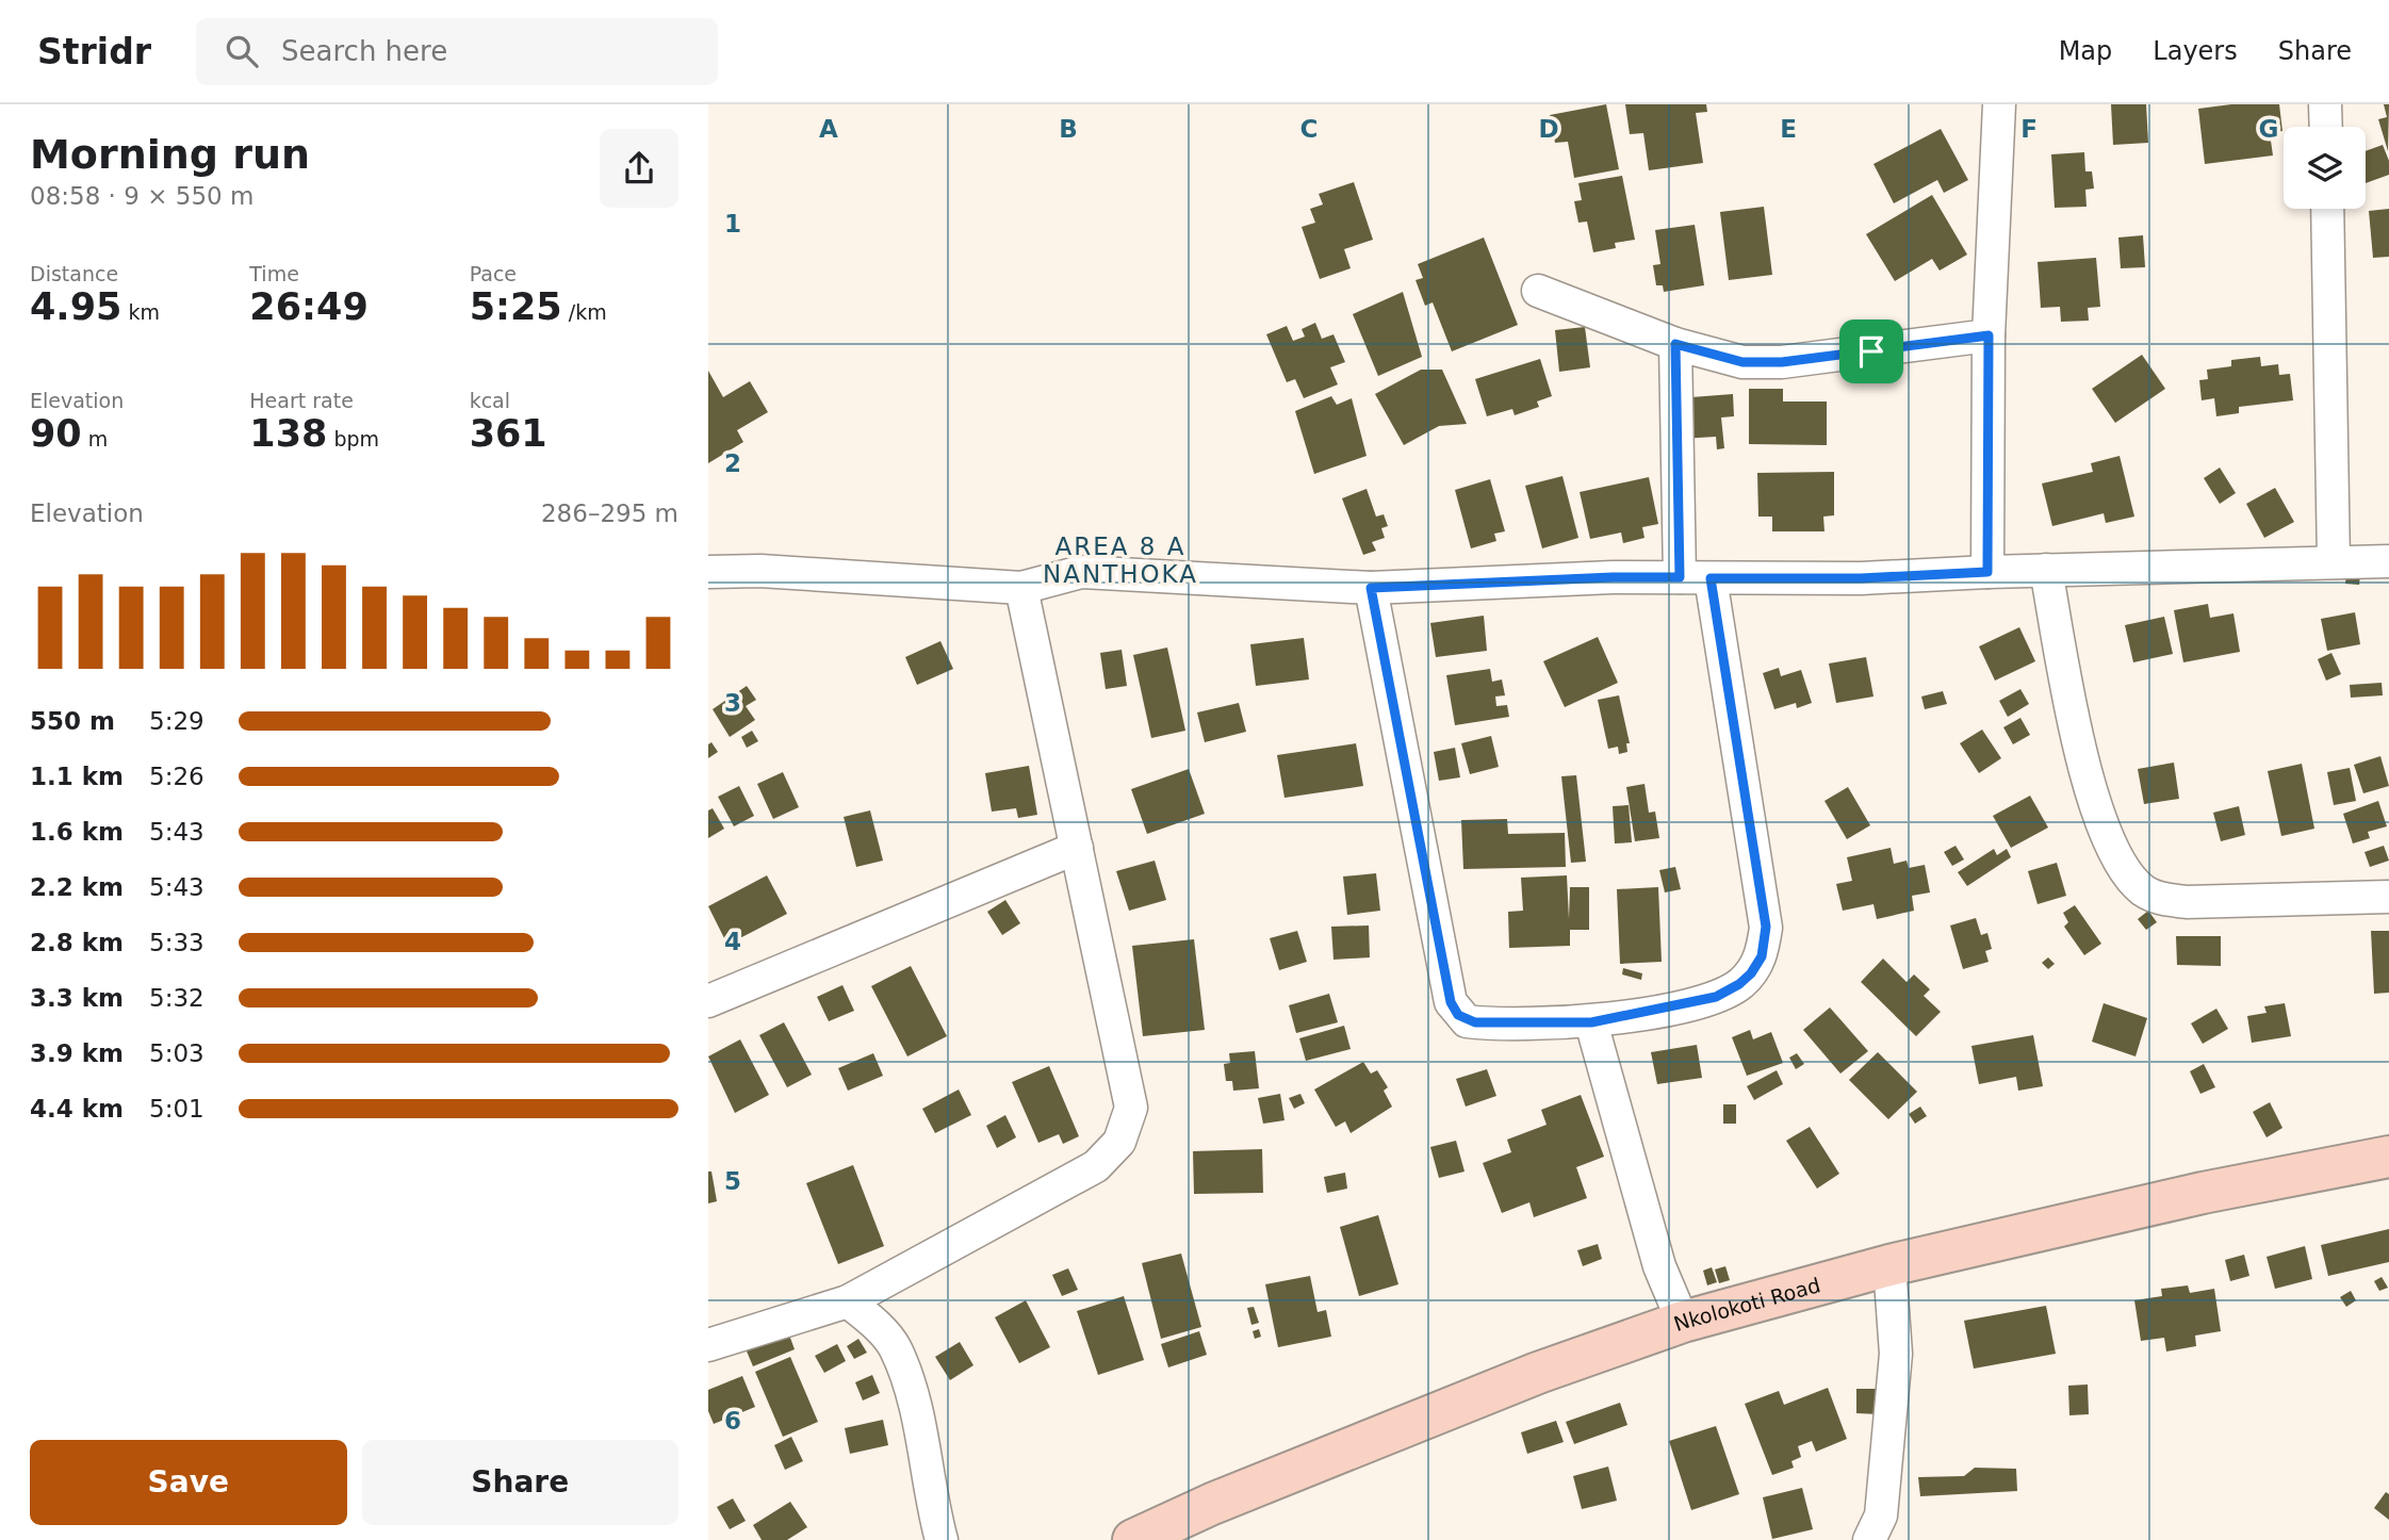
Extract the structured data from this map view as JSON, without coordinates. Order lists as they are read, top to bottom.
{
  "streets": {
    "main road": ["Nkolokoti Road"]
  },
  "districts": ["AREA 8 A NANTHOKA"],
  "page": {
    "header": "Stridr",
    "search": "Search here",
    "nav": ["Map", "Layers", "Share"],
    "heading": ["Morning run", "08:58 · 9 × 550 m"],
    "stats": [
      ["Distance", "4.95 km"],
      ["Time", "26:49"],
      ["Pace", "5:25 /km"],
      ["Elevation", "90 m"],
      ["Heart rate", "138 bpm"],
      ["kcal", "361"]
    ],
    "chart": ["Elevation", "286–295 m"],
    "list": [
      {
        "name": "550 m",
        "note": "5:29"
      },
      {
        "name": "1.1 km",
        "note": "5:26"
      },
      {
        "name": "1.6 km",
        "note": "5:43"
      },
      {
        "name": "2.2 km",
        "note": "5:43"
      },
      {
        "name": "2.8 km",
        "note": "5:33"
      },
      {
        "name": "3.3 km",
        "note": "5:32"
      },
      {
        "name": "3.9 km",
        "note": "5:03"
      },
      {
        "name": "4.4 km",
        "note": "5:01"
      }
    ],
    "buttons": ["Save", "Share"]
  },
  "grid": {
    "columns": [
      "A",
      "B",
      "C",
      "D",
      "E",
      "F",
      "G"
    ],
    "rows": [
      "1",
      "2",
      "3",
      "4",
      "5",
      "6"
    ]
  }
}
